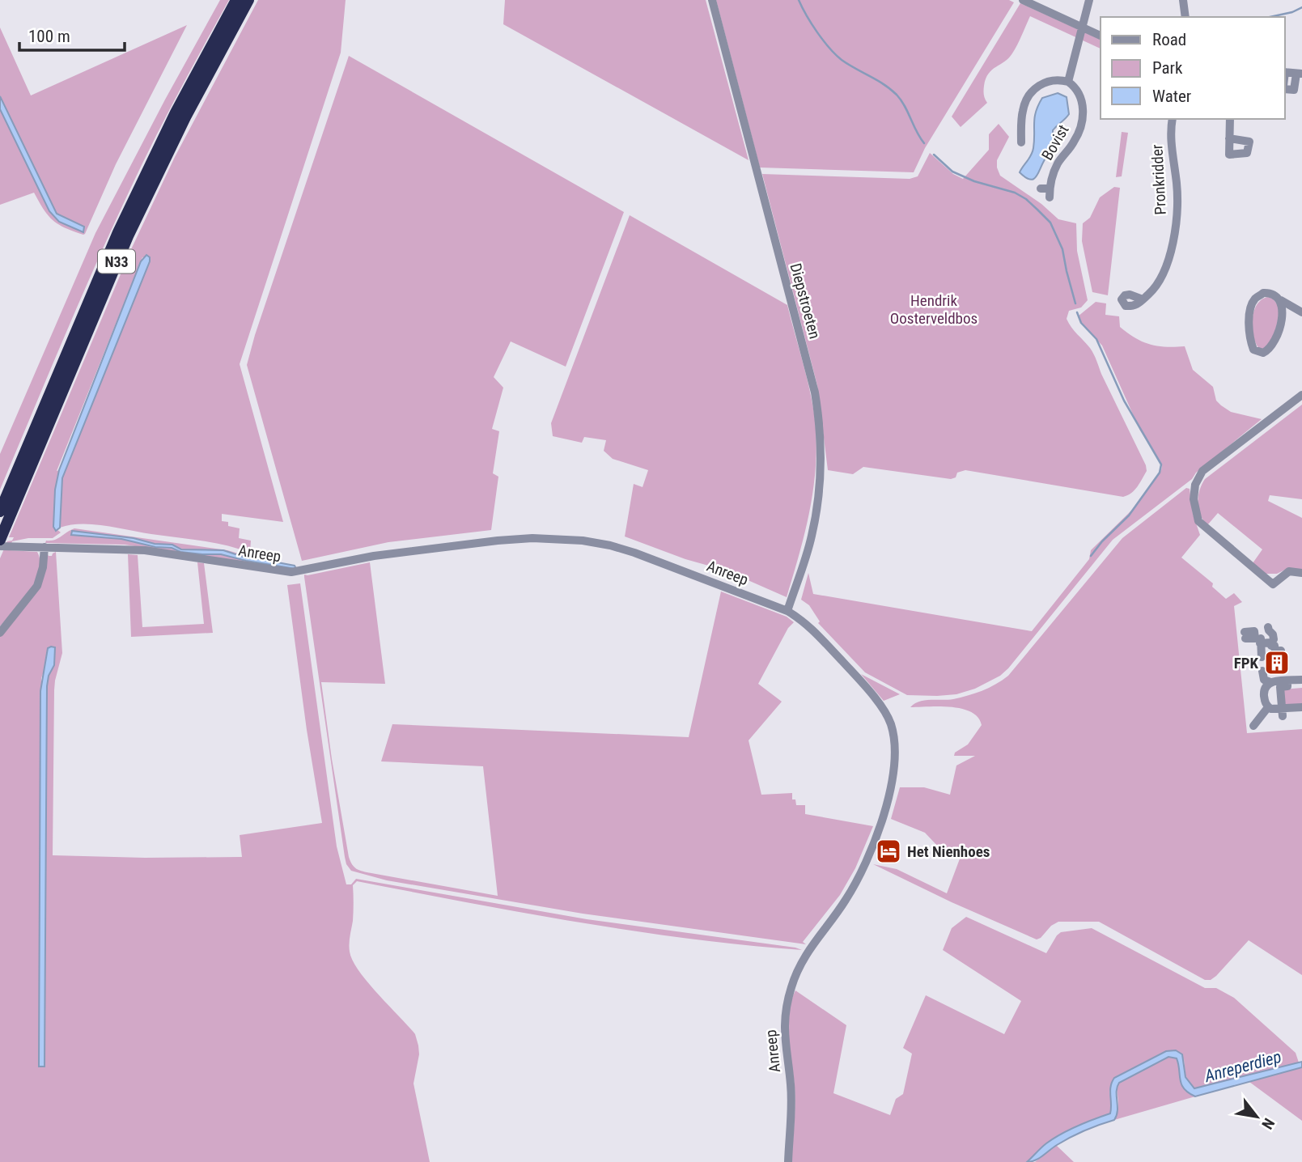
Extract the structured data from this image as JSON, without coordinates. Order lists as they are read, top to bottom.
{
  "streets": {
    "highway": ["N33"],
    "street": [
      "Bovist",
      "Pronkridder",
      "Diepstroeten",
      "Anreep"
    ]
  },
  "crossings": [
    ["Diepstroeten", "Anreep"]
  ],
  "water": ["Anreperdiep"],
  "parks": ["Hendrik Oosterveldbos"],
  "places": {
    "building": ["FPK"],
    "hotel": ["Het Nienhoes"]
  },
  "legend": ["Road", "Park", "Water"],
  "scale_bar": "100 m",
  "north": "bottom right"
}
